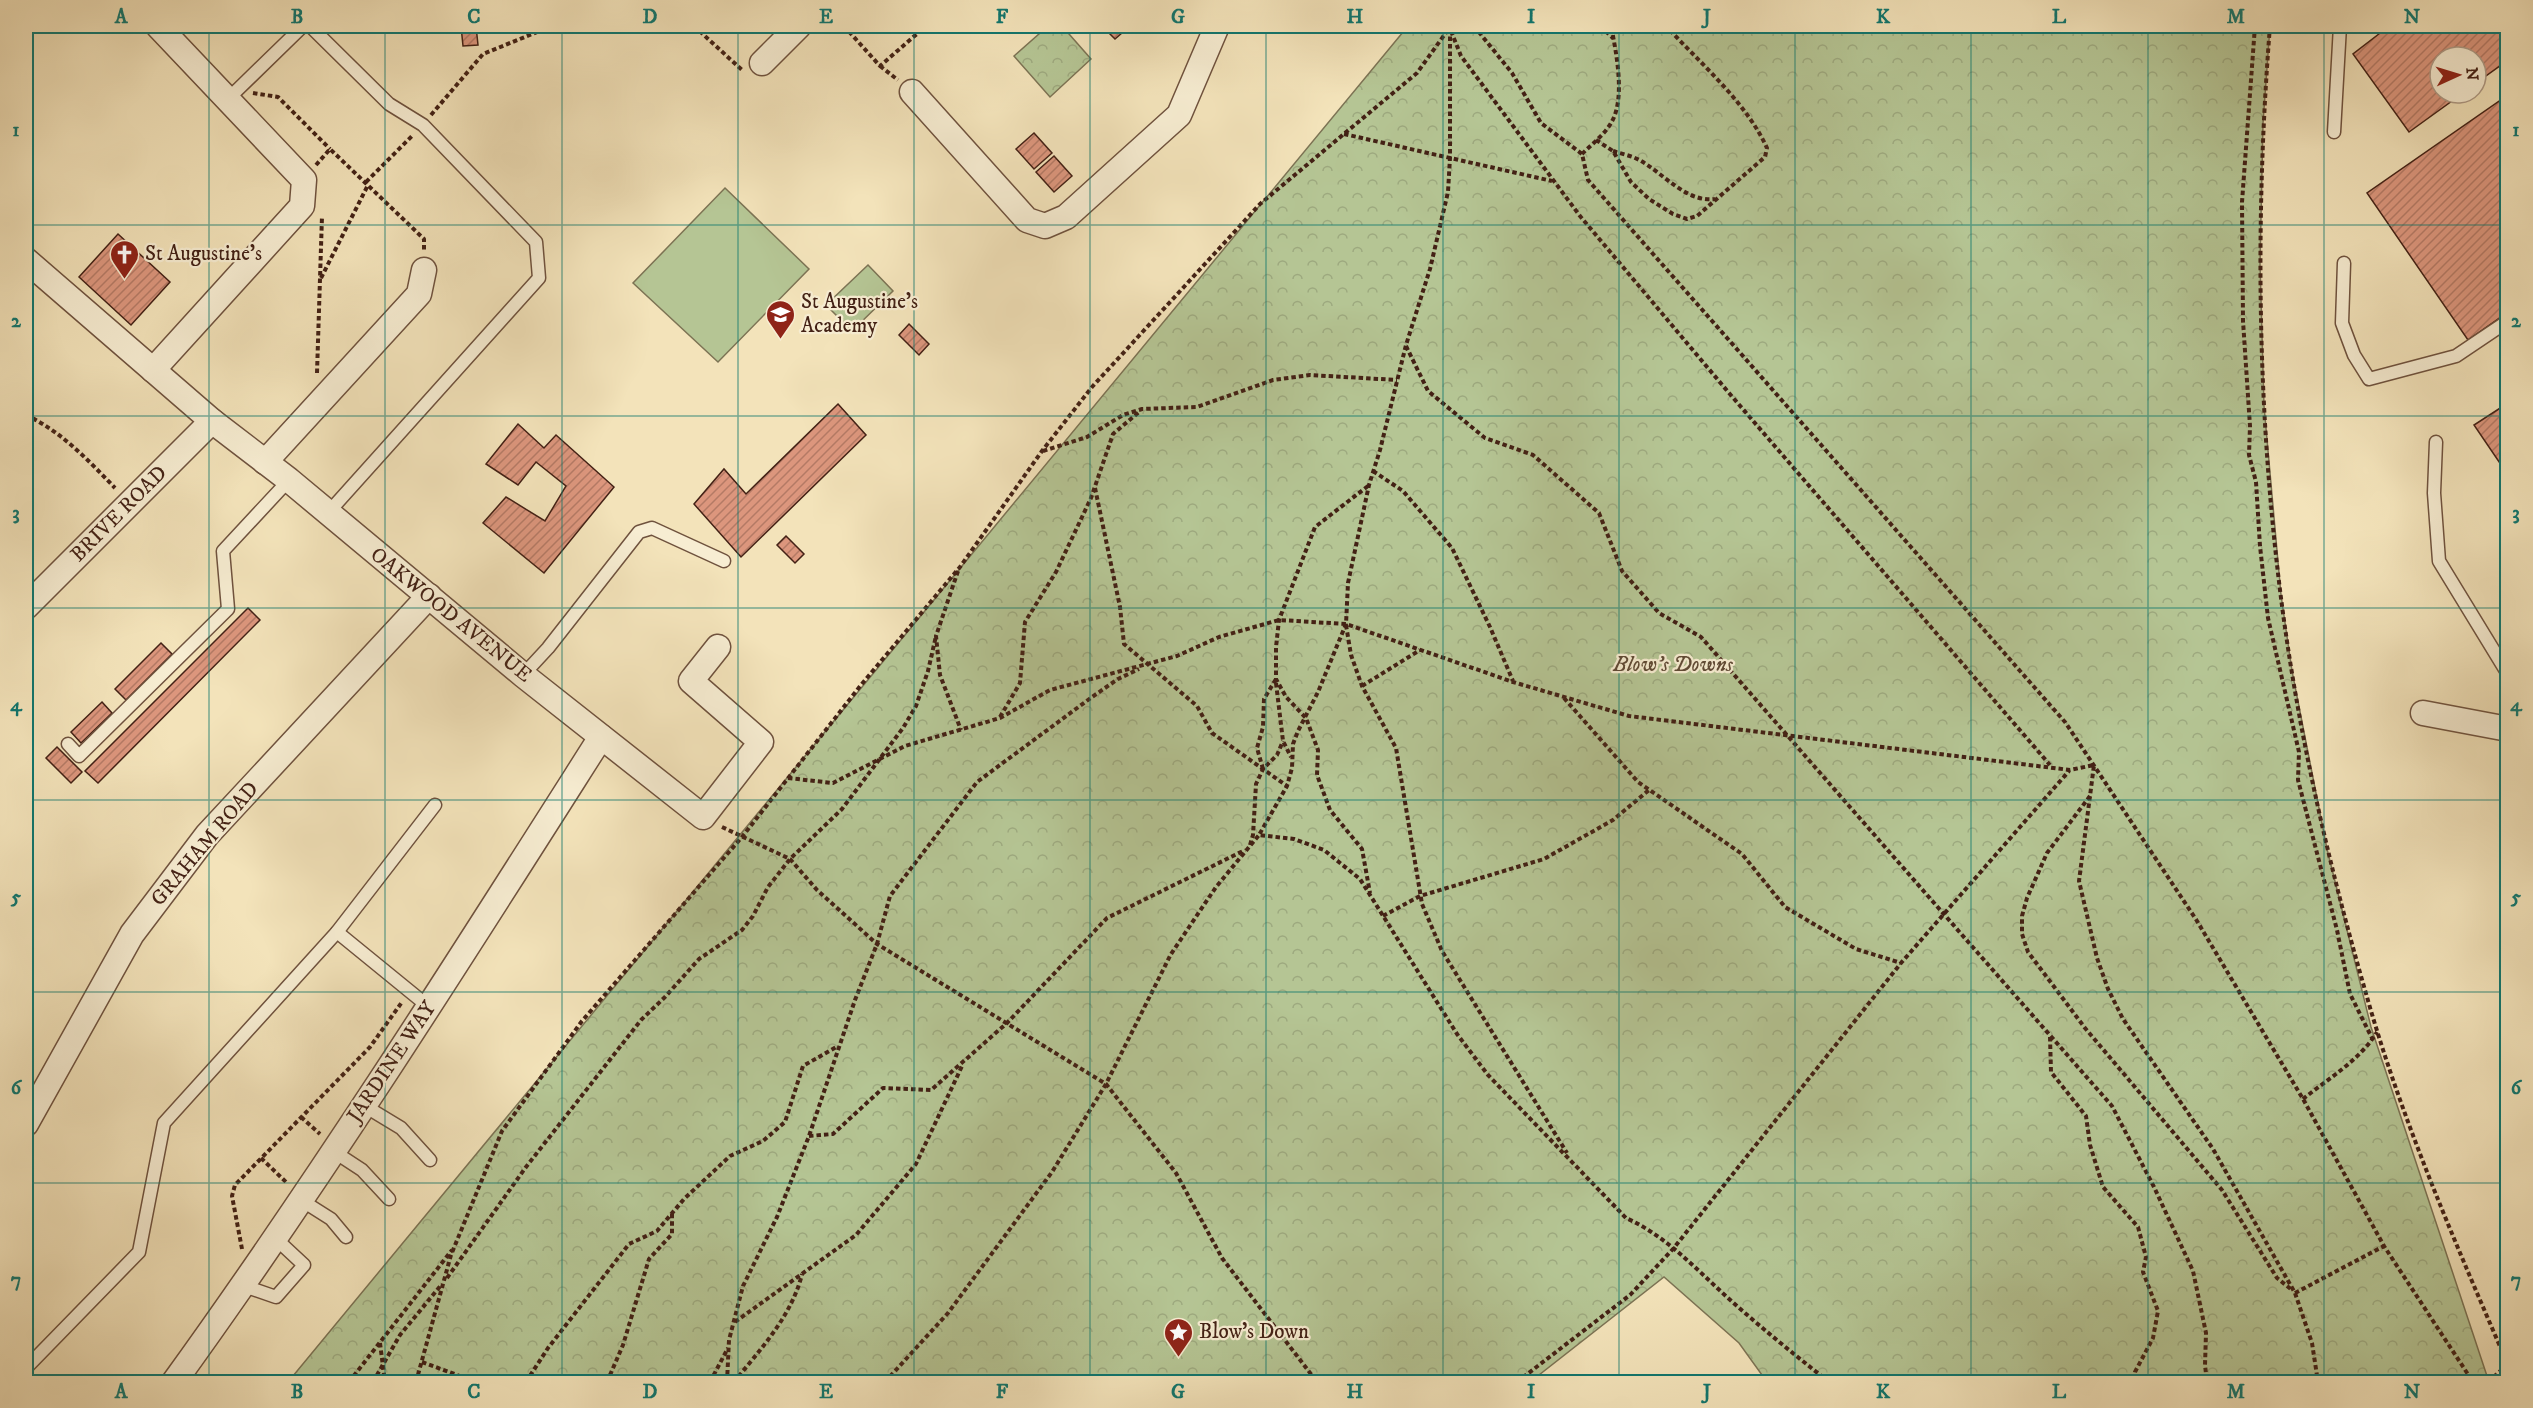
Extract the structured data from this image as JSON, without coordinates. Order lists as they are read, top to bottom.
{
  "streets": {
    "street": [
      "BRIVE ROAD",
      "OAKWOOD AVENUE",
      "GRAHAM ROAD",
      "JARDINE WAY"
    ]
  },
  "crossings": [
    ["BRIVE ROAD", "OAKWOOD AVENUE"],
    ["OAKWOOD AVENUE", "GRAHAM ROAD"],
    ["OAKWOOD AVENUE", "JARDINE WAY"]
  ],
  "parks": ["Blow's Downs"],
  "places": {
    "church": ["St Augustine's"],
    "school or university": ["St Augustine's Academy"],
    "place": ["Blow's Down"]
  },
  "north": "right",
  "grid": {
    "columns": [
      "A",
      "B",
      "C",
      "D",
      "E",
      "F",
      "G",
      "H",
      "I",
      "J",
      "K",
      "L",
      "M",
      "N"
    ],
    "rows": [
      "1",
      "2",
      "3",
      "4",
      "5",
      "6",
      "7"
    ]
  }
}
